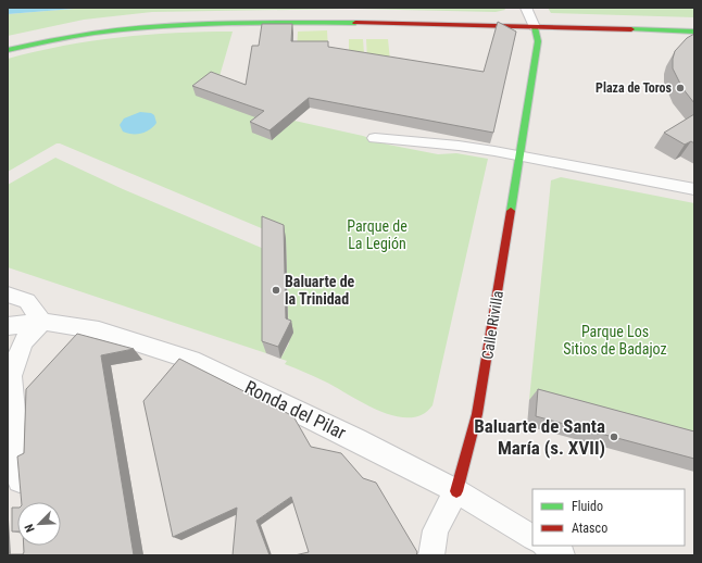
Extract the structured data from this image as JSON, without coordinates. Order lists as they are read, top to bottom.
{
  "streets": {
    "main road": ["Calle Rivilla"],
    "street": ["Ronda del Pilar"]
  },
  "crossings": [
    ["Calle Rivilla", "Ronda del Pilar"]
  ],
  "parks": ["Parque de La Legión", "Parque Los Sitios de Badajoz"],
  "places": ["Plaza de Toros", "Baluarte de la Trinidad", "Baluarte de Santa María (s. XVII)"],
  "legend": ["Fluido", "Atasco"],
  "north": "bottom left"
}
